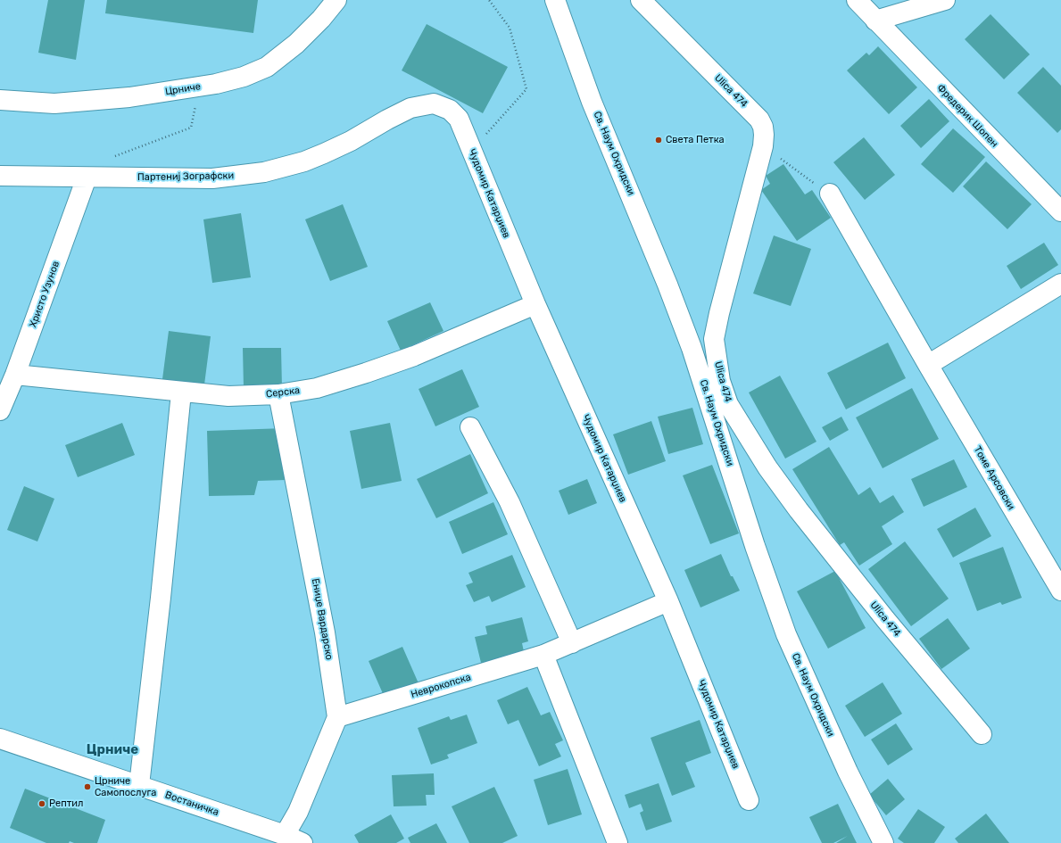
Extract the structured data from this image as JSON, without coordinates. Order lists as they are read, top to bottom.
{
  "streets": {
    "street": [
      "Црниче",
      "Ulica 474",
      "Фредерик Шопен",
      "Св. Наум Охридски",
      "Партениј Зографски",
      "Чудомир Катарџиев",
      "Христо Узунов",
      "Серска",
      "Томе Арсовски",
      "Ениџе Вардарско",
      "Неврокопска",
      "Востаничка"
    ]
  },
  "crossings": [
    ["Партениј Зографски", "Чудомир Катарџиев"],
    ["Партениј Зографски", "Христо Узунов"],
    ["Чудомир Катарџиев", "Серска"],
    ["Чудомир Катарџиев", "Неврокопска"],
    ["Христо Узунов", "Серска"],
    ["Серска", "Ениџе Вардарско"],
    ["Ениџе Вардарско", "Неврокопска"]
  ],
  "districts": ["Црниче"],
  "places": ["Света Петка", "Црниче Самопослуга", "Рептил"]
}
